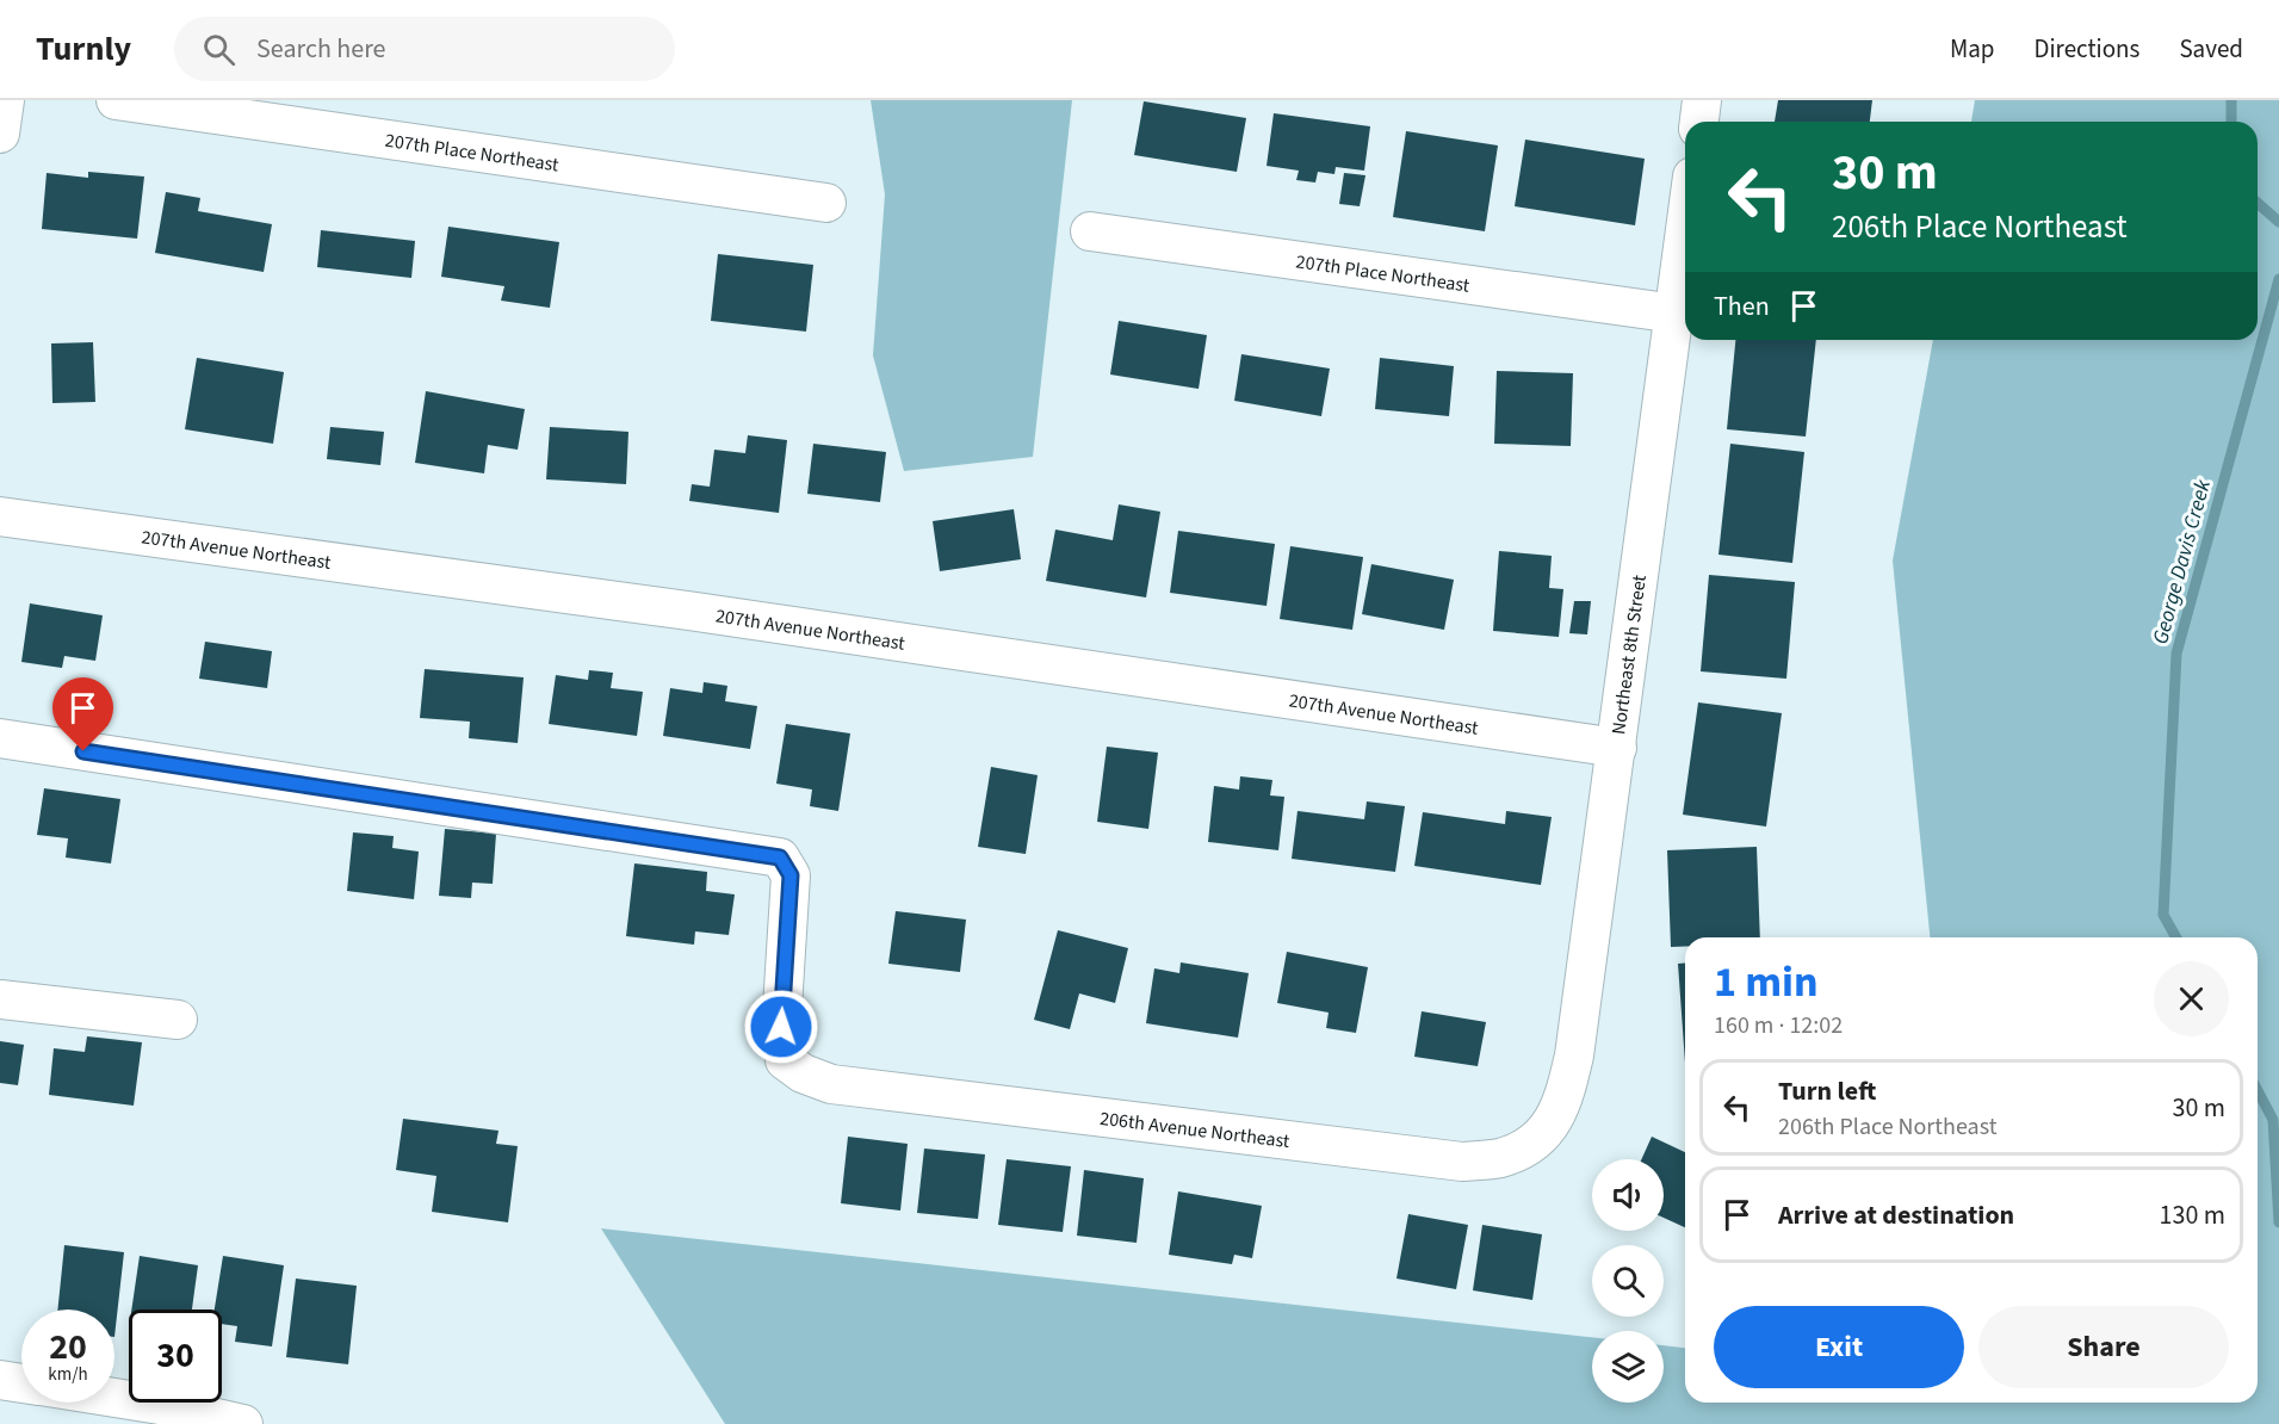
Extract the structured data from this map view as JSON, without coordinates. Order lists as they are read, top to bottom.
{
  "streets": {
    "street": [
      "207th Place Northeast",
      "207th Avenue Northeast",
      "Northeast 8th Street",
      "206th Avenue Northeast"
    ]
  },
  "crossings": [
    ["207th Place Northeast", "Northeast 8th Street"],
    ["207th Avenue Northeast", "Northeast 8th Street"],
    ["Northeast 8th Street", "206th Avenue Northeast"]
  ],
  "water": ["George Davis Creek"],
  "page": {
    "header": "Turnly",
    "search": "Search here",
    "nav": ["Map", "Directions", "Saved"],
    "turn": ["30 m", "206th Place Northeast"],
    "then": "Then",
    "heading": ["1 min", "160 m · 12:02"],
    "list": [
      {
        "name": "Turn left",
        "note": "206th Place Northeast",
        "value": "30 m"
      },
      {
        "name": "Arrive at destination",
        "value": "130 m"
      }
    ],
    "buttons": ["Exit", "Share"],
    "speed": "20 km/h",
    "limit": "30"
  }
}
